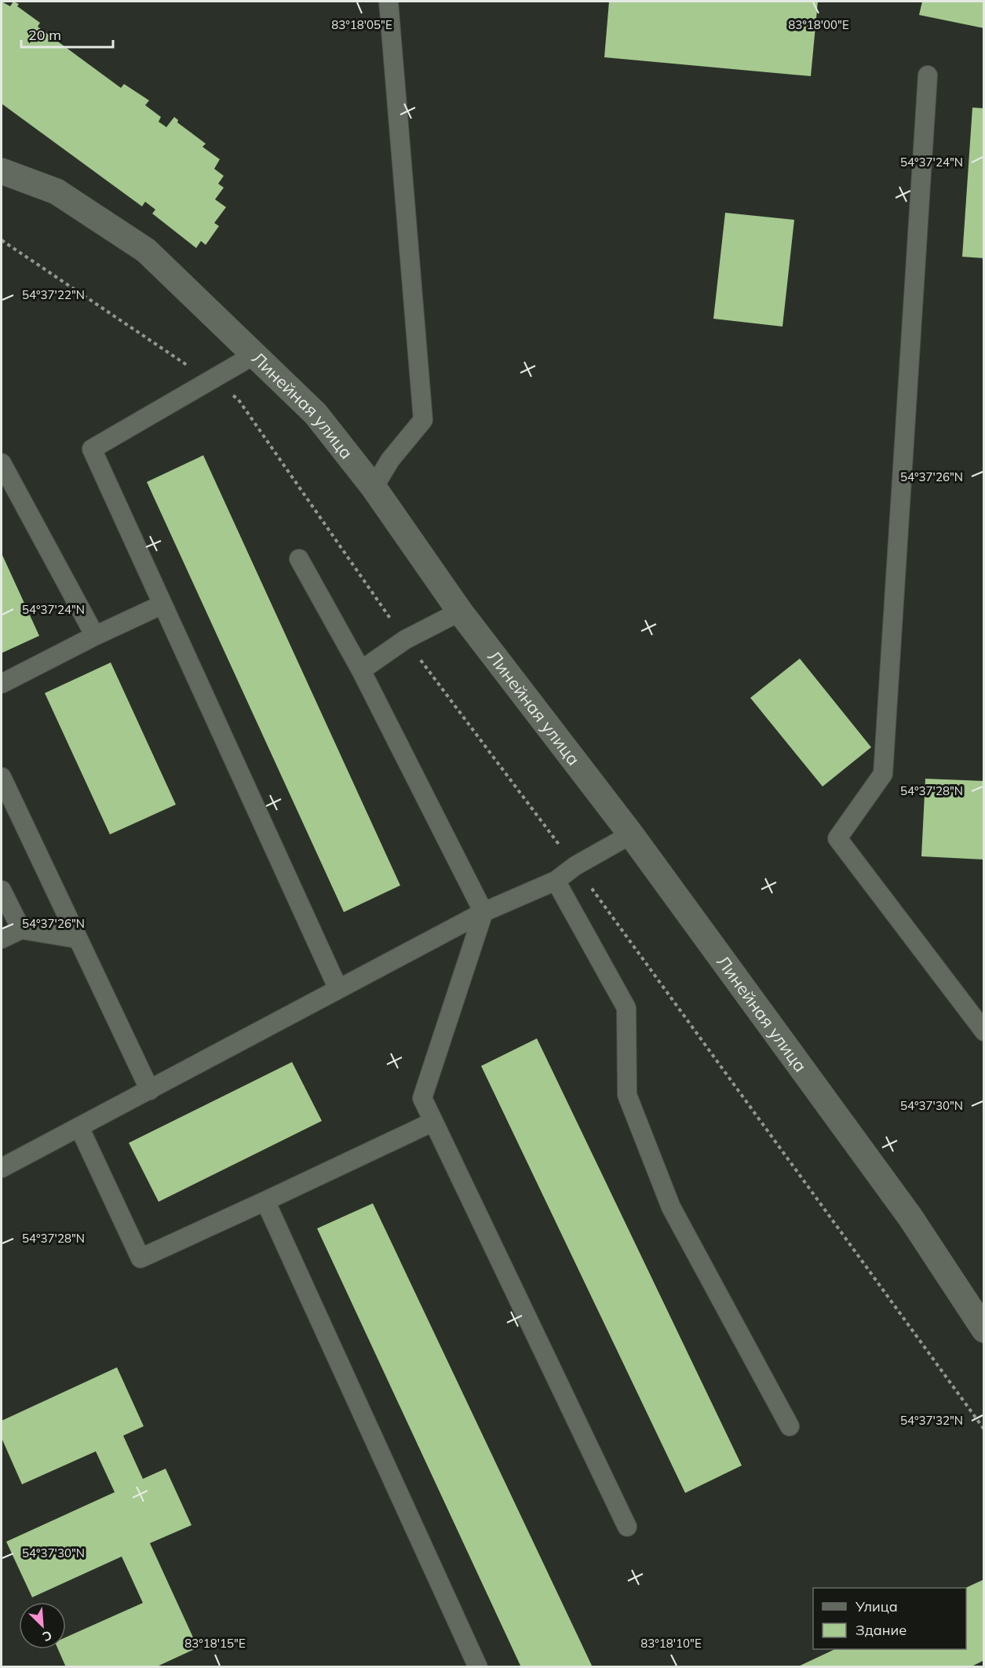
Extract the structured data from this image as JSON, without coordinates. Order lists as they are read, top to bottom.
{
  "streets": {
    "main road": ["Линейная улица"]
  },
  "legend": ["Улица", "Здание"],
  "scale_bar": "20 m",
  "north": "bottom right",
  "coordinates": [
    "83°18'05\"E",
    "83°18'00\"E",
    "54°37'24\"N",
    "54°37'22\"N",
    "54°37'26\"N",
    "54°37'28\"N",
    "54°37'30\"N",
    "54°37'32\"N",
    "83°18'15\"E",
    "83°18'10\"E"
  ]
}
